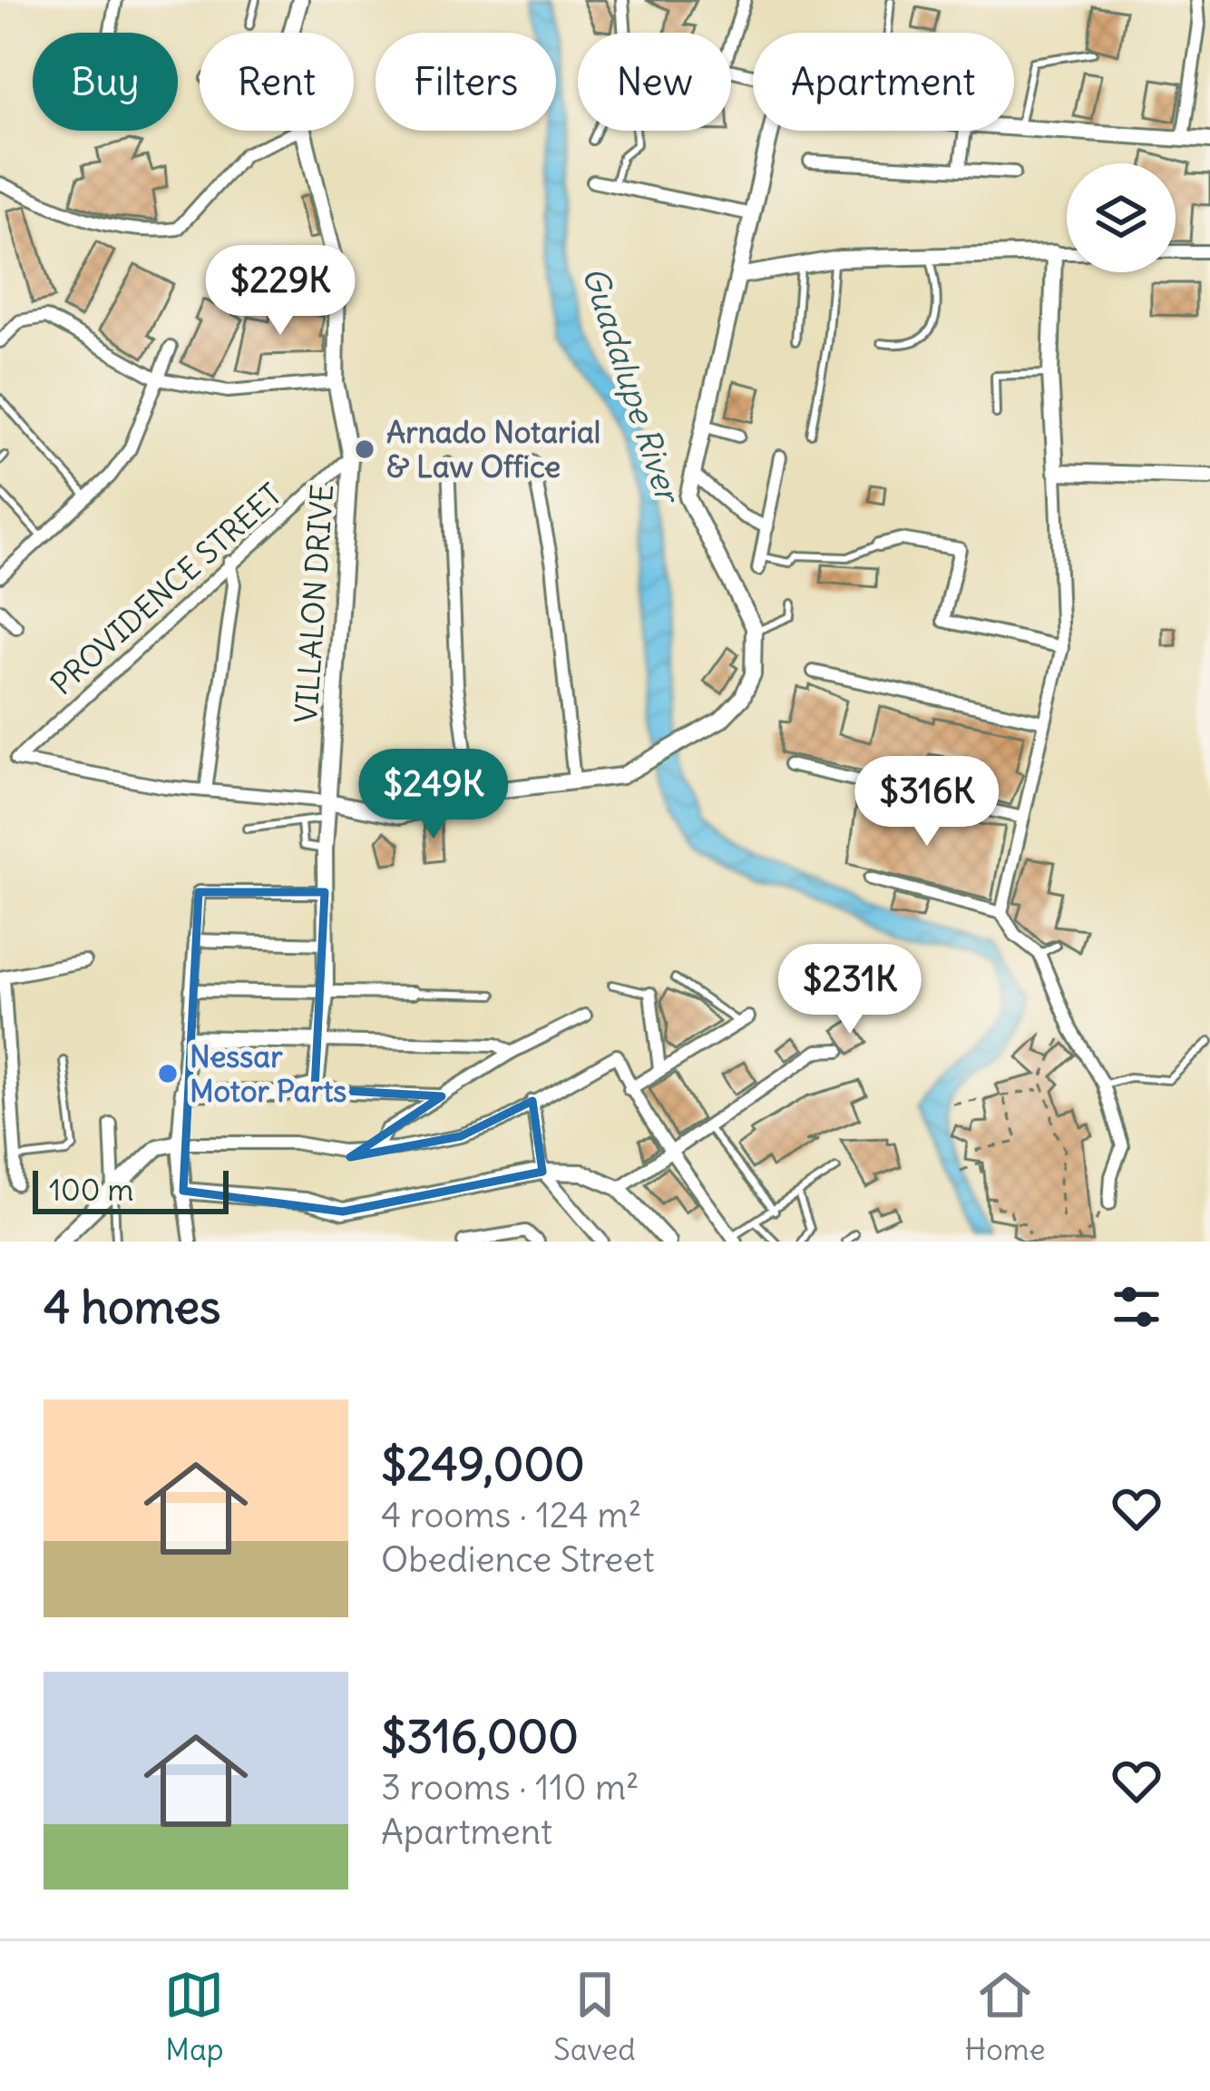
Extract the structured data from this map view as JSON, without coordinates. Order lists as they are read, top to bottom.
{
  "streets": {
    "street": ["PROVIDENCE STREET", "VILLALON DRIVE"]
  },
  "crossings": [
    ["PROVIDENCE STREET", "VILLALON DRIVE"]
  ],
  "water": ["Guadalupe River"],
  "places": ["Arnado Notarial & Law Office", "Nessar Motor Parts"],
  "scale_bar": "100 m",
  "page": {
    "chip": [
      "Buy",
      "Rent",
      "Filters",
      "New",
      "Apartment"
    ],
    "price": [
      "$229K",
      "$249K",
      "$316K",
      "$231K"
    ],
    "scale": "100 m",
    "heading": "4 homes",
    "list": [
      {
        "name": "$249,000",
        "note": "4 rooms · 124 m² · Obedience Street"
      },
      {
        "name": "$316,000",
        "note": "3 rooms · 110 m² · Apartment"
      }
    ],
    "tabs": ["Map", "Saved", "Home"]
  }
}
